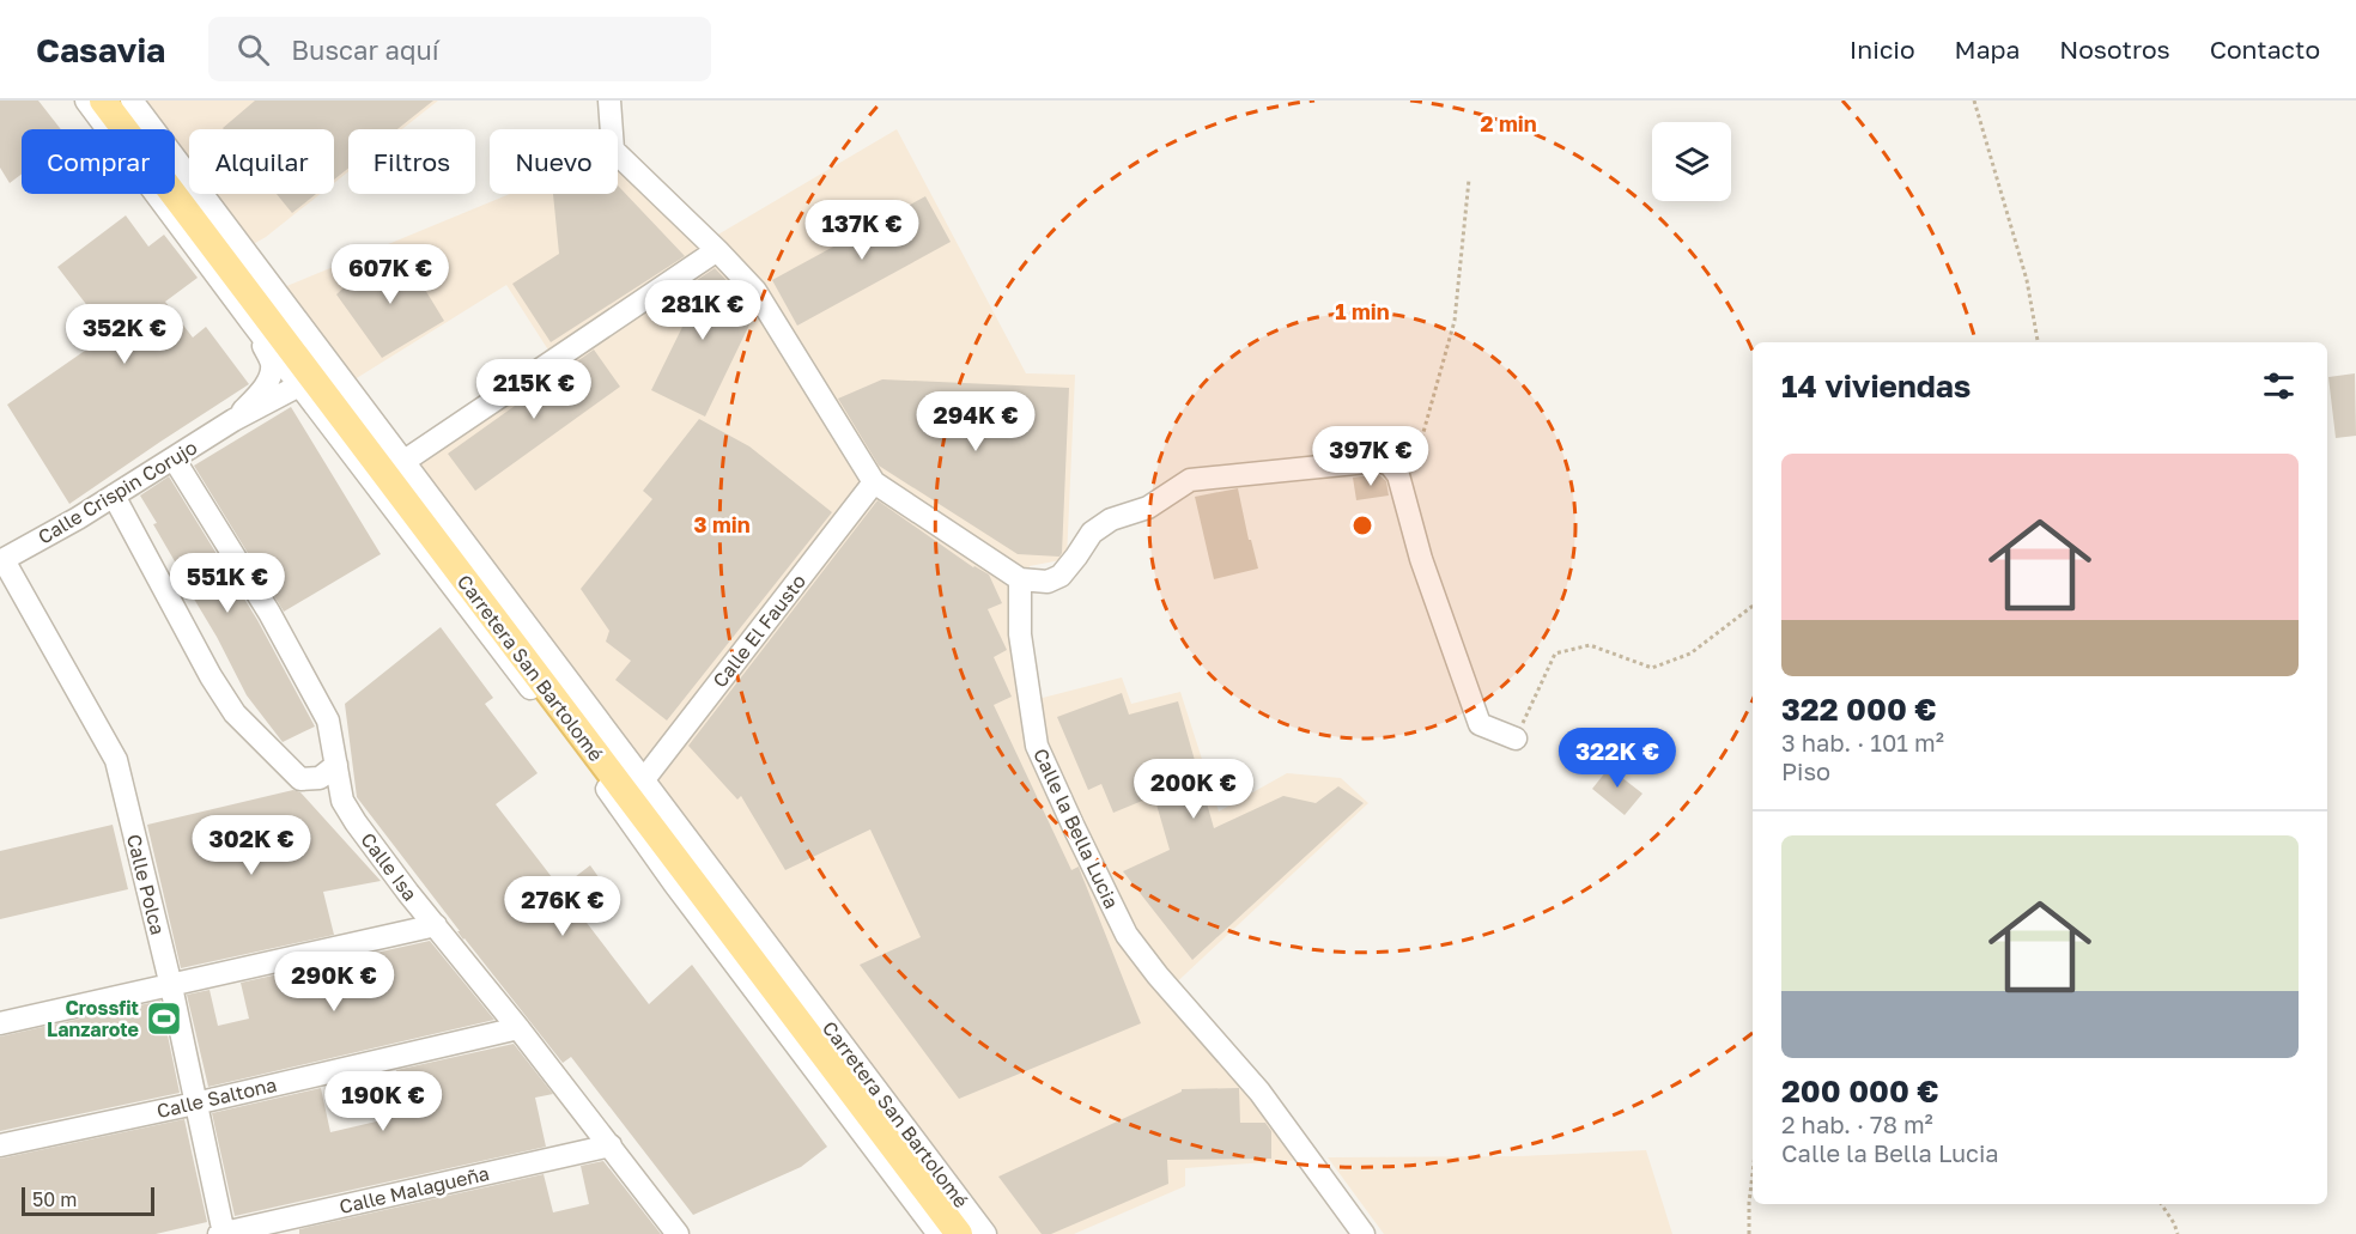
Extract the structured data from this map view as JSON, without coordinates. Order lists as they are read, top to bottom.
{
  "streets": {
    "main road": ["Carretera San Bartolomé"],
    "street": [
      "Calle Crispin Corujo",
      "Calle El Fausto",
      "Calle la Bella Lucia",
      "Calle Isa",
      "Calle Polca",
      "Calle Saltona",
      "Calle Malagueña"
    ]
  },
  "crossings": [
    ["Calle Crispin Corujo", "Carretera San Bartolomé"],
    ["Calle Crispin Corujo", "Calle Isa"],
    ["Calle Crispin Corujo", "Calle Polca"],
    ["Calle El Fausto", "Carretera San Bartolomé"],
    ["Calle Isa", "Calle Saltona"],
    ["Calle Isa", "Calle Malagueña"],
    ["Calle Polca", "Calle Saltona"],
    ["Calle Polca", "Calle Malagueña"]
  ],
  "places": {
    "sports": ["Crossfit Lanzarote"]
  },
  "scale_bar": "50 m",
  "page": {
    "header": "Casavia",
    "search": "Buscar aquí",
    "nav": [
      "Inicio",
      "Mapa",
      "Nosotros",
      "Contacto"
    ],
    "chip": [
      "Comprar",
      "Alquilar",
      "Filtros",
      "Nuevo"
    ],
    "price": [
      "137K €",
      "607K €",
      "281K €",
      "352K €",
      "215K €",
      "294K €",
      "397K €",
      "551K €",
      "322K €",
      "200K €",
      "302K €",
      "276K €",
      "290K €",
      "190K €"
    ],
    "heading": "14 viviendas",
    "list": [
      {
        "name": "322 000 €",
        "note": "3 hab. · 101 m² · Piso"
      },
      {
        "name": "200 000 €",
        "note": "2 hab. · 78 m² · Calle la Bella Lucia"
      }
    ],
    "scale": "50 m"
  },
  "rings": ["2 min", "1 min", "3 min"]
}
